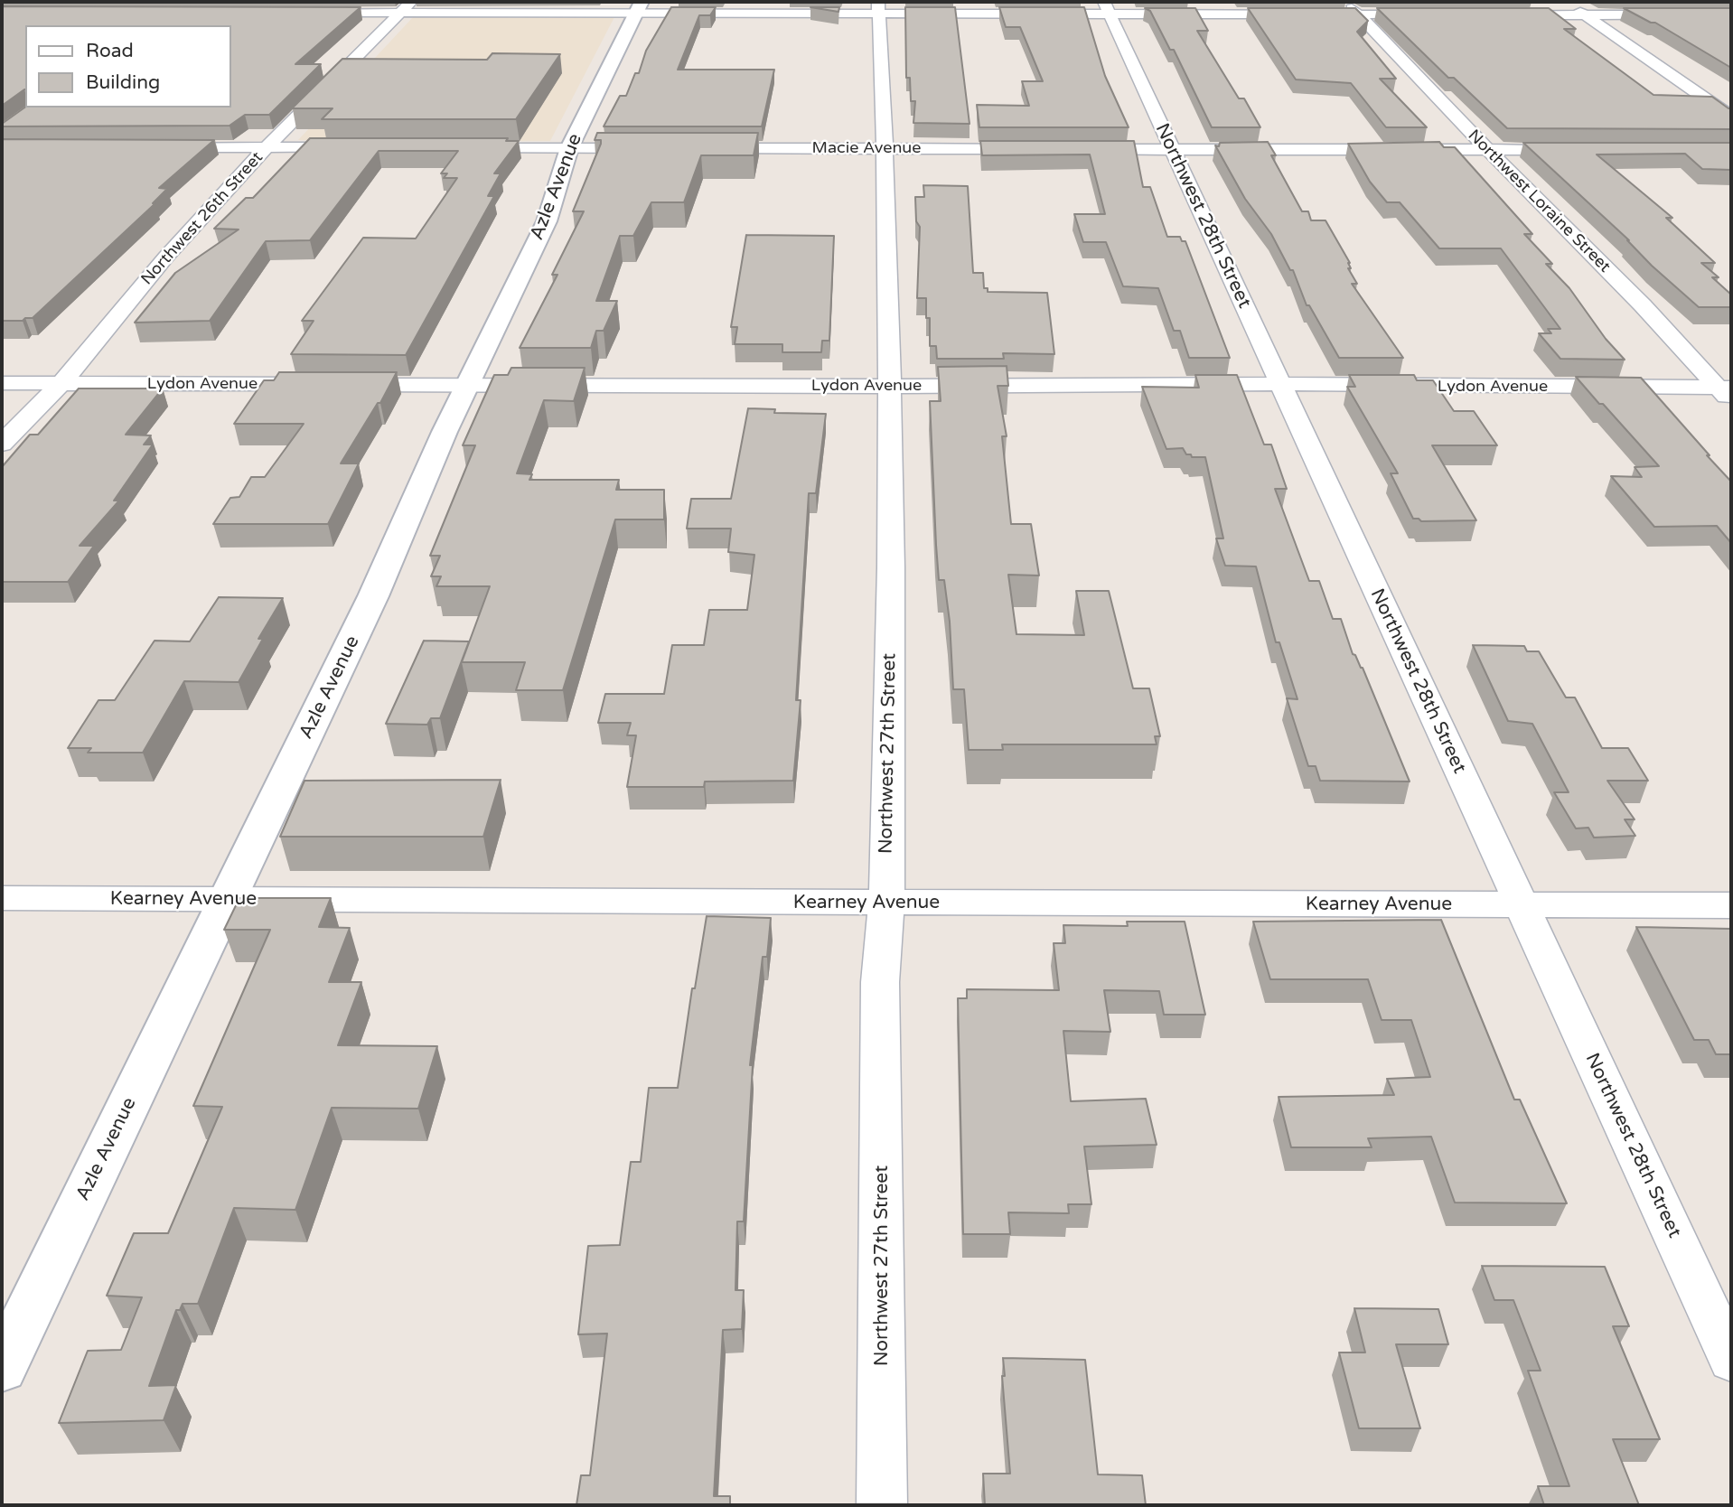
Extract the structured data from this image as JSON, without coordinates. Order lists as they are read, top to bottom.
{
  "streets": {
    "main road": ["Azle Avenue"],
    "street": [
      "Macie Avenue",
      "Northwest Loraine Street",
      "Northwest 28th Street",
      "Northwest 26th Street",
      "Lydon Avenue",
      "Northwest 27th Street",
      "Kearney Avenue"
    ]
  },
  "crossings": [
    ["Macie Avenue", "Northwest 27th Street"],
    ["Azle Avenue", "Lydon Avenue"],
    ["Azle Avenue", "Kearney Avenue"],
    ["Northwest Loraine Street", "Lydon Avenue"],
    ["Northwest 28th Street", "Lydon Avenue"],
    ["Northwest 28th Street", "Kearney Avenue"],
    ["Northwest 26th Street", "Lydon Avenue"],
    ["Lydon Avenue", "Northwest 27th Street"],
    ["Northwest 27th Street", "Kearney Avenue"]
  ],
  "legend": ["Road", "Building"]
}
